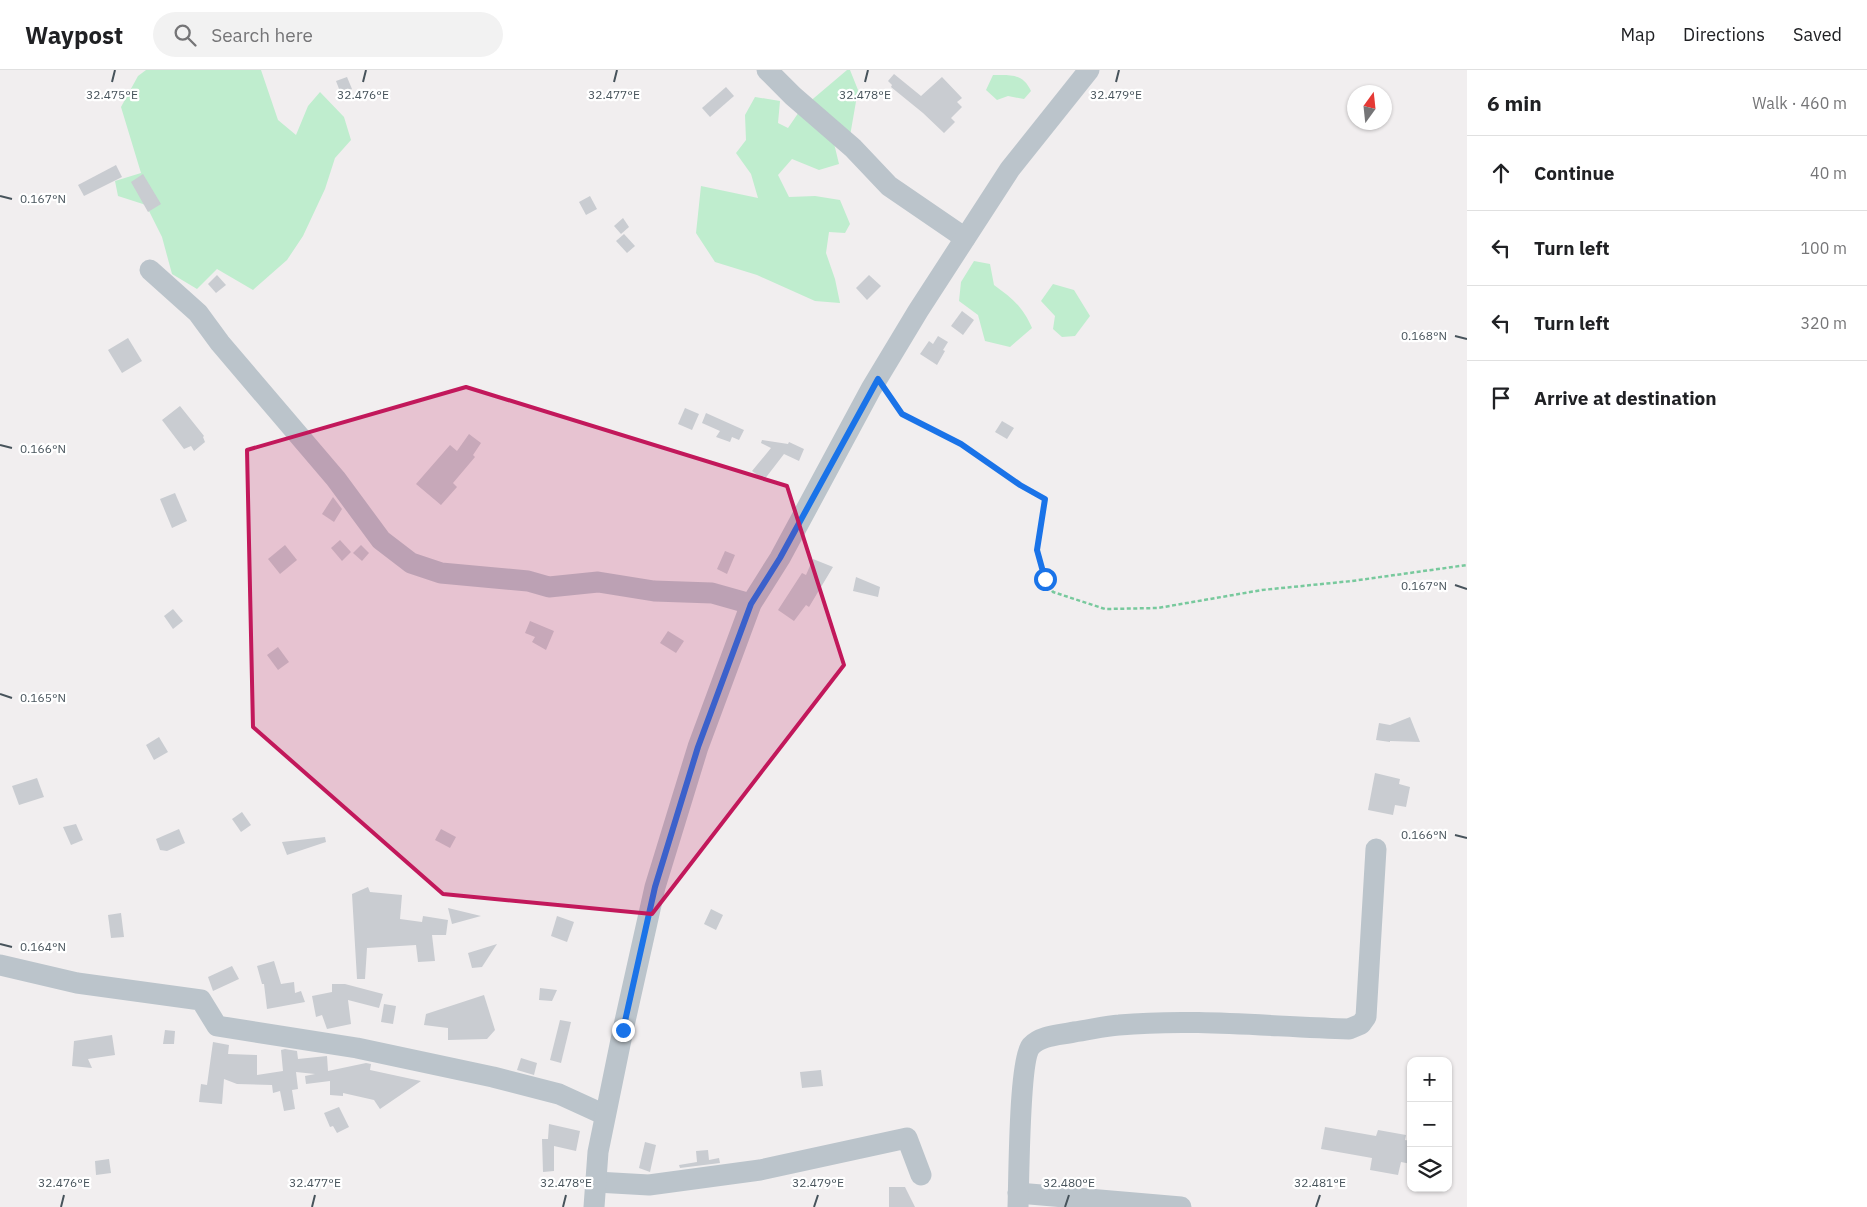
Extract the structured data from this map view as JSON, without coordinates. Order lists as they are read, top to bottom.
{
  "north": "top",
  "page": {
    "header": "Waypost",
    "search": "Search here",
    "nav": ["Map", "Directions", "Saved"],
    "heading": ["6 min", "Walk · 460 m"],
    "list": [
      ["Continue", "40 m"],
      ["Turn left", "100 m"],
      ["Turn left", "320 m"],
      "Arrive at destination"
    ],
    "map_buttons": ["+", "−"]
  },
  "coordinates": [
    "32.476°E",
    "32.477°E",
    "32.478°E",
    "32.479°E",
    "32.475°E",
    "0.167°N",
    "0.168°N",
    "0.166°N",
    "0.165°N",
    "0.164°N",
    "32.480°E",
    "32.481°E"
  ]
}
